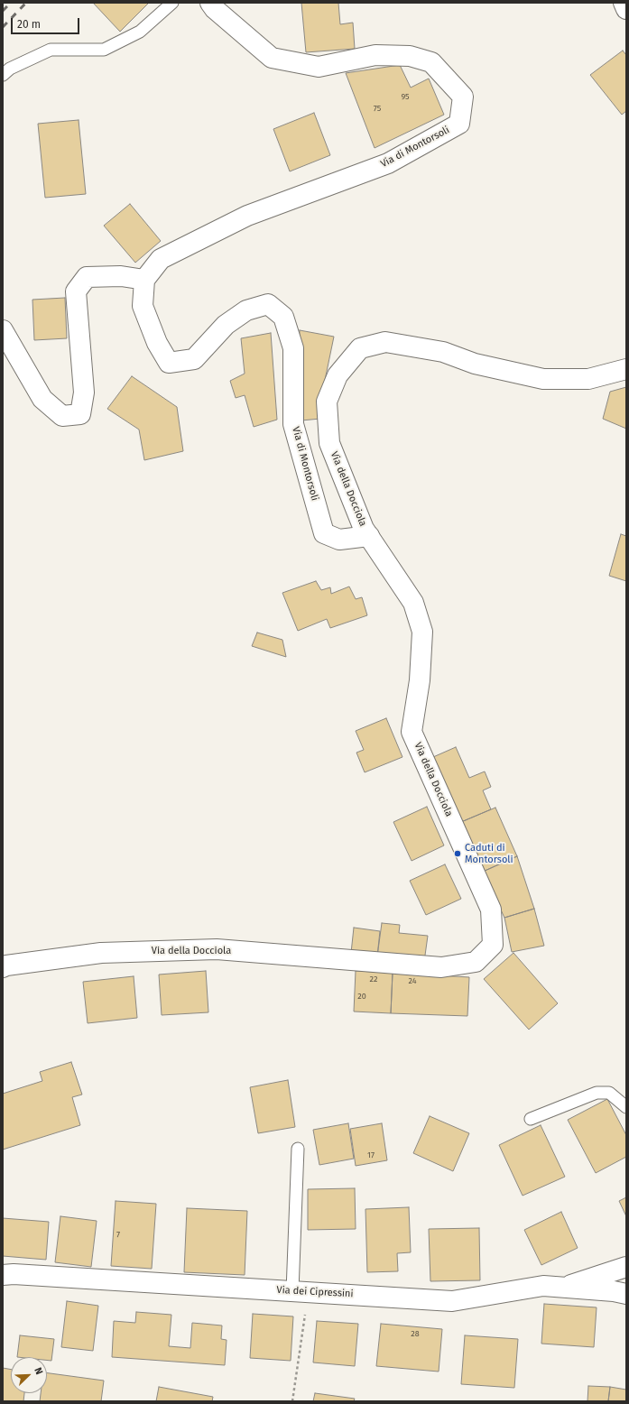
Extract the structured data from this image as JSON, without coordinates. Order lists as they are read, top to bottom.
{
  "streets": {
    "street": ["Via di Montorsoli", "Via della Docciola", "Via dei Cipressini"]
  },
  "crossings": [
    ["Via di Montorsoli", "Via della Docciola"]
  ],
  "places": ["Caduti di Montorsoli"],
  "house_numbers": [
    "95",
    "75",
    "22",
    "24",
    "20",
    "17",
    "7",
    "28"
  ],
  "scale_bar": "20 m",
  "north": "top right"
}
